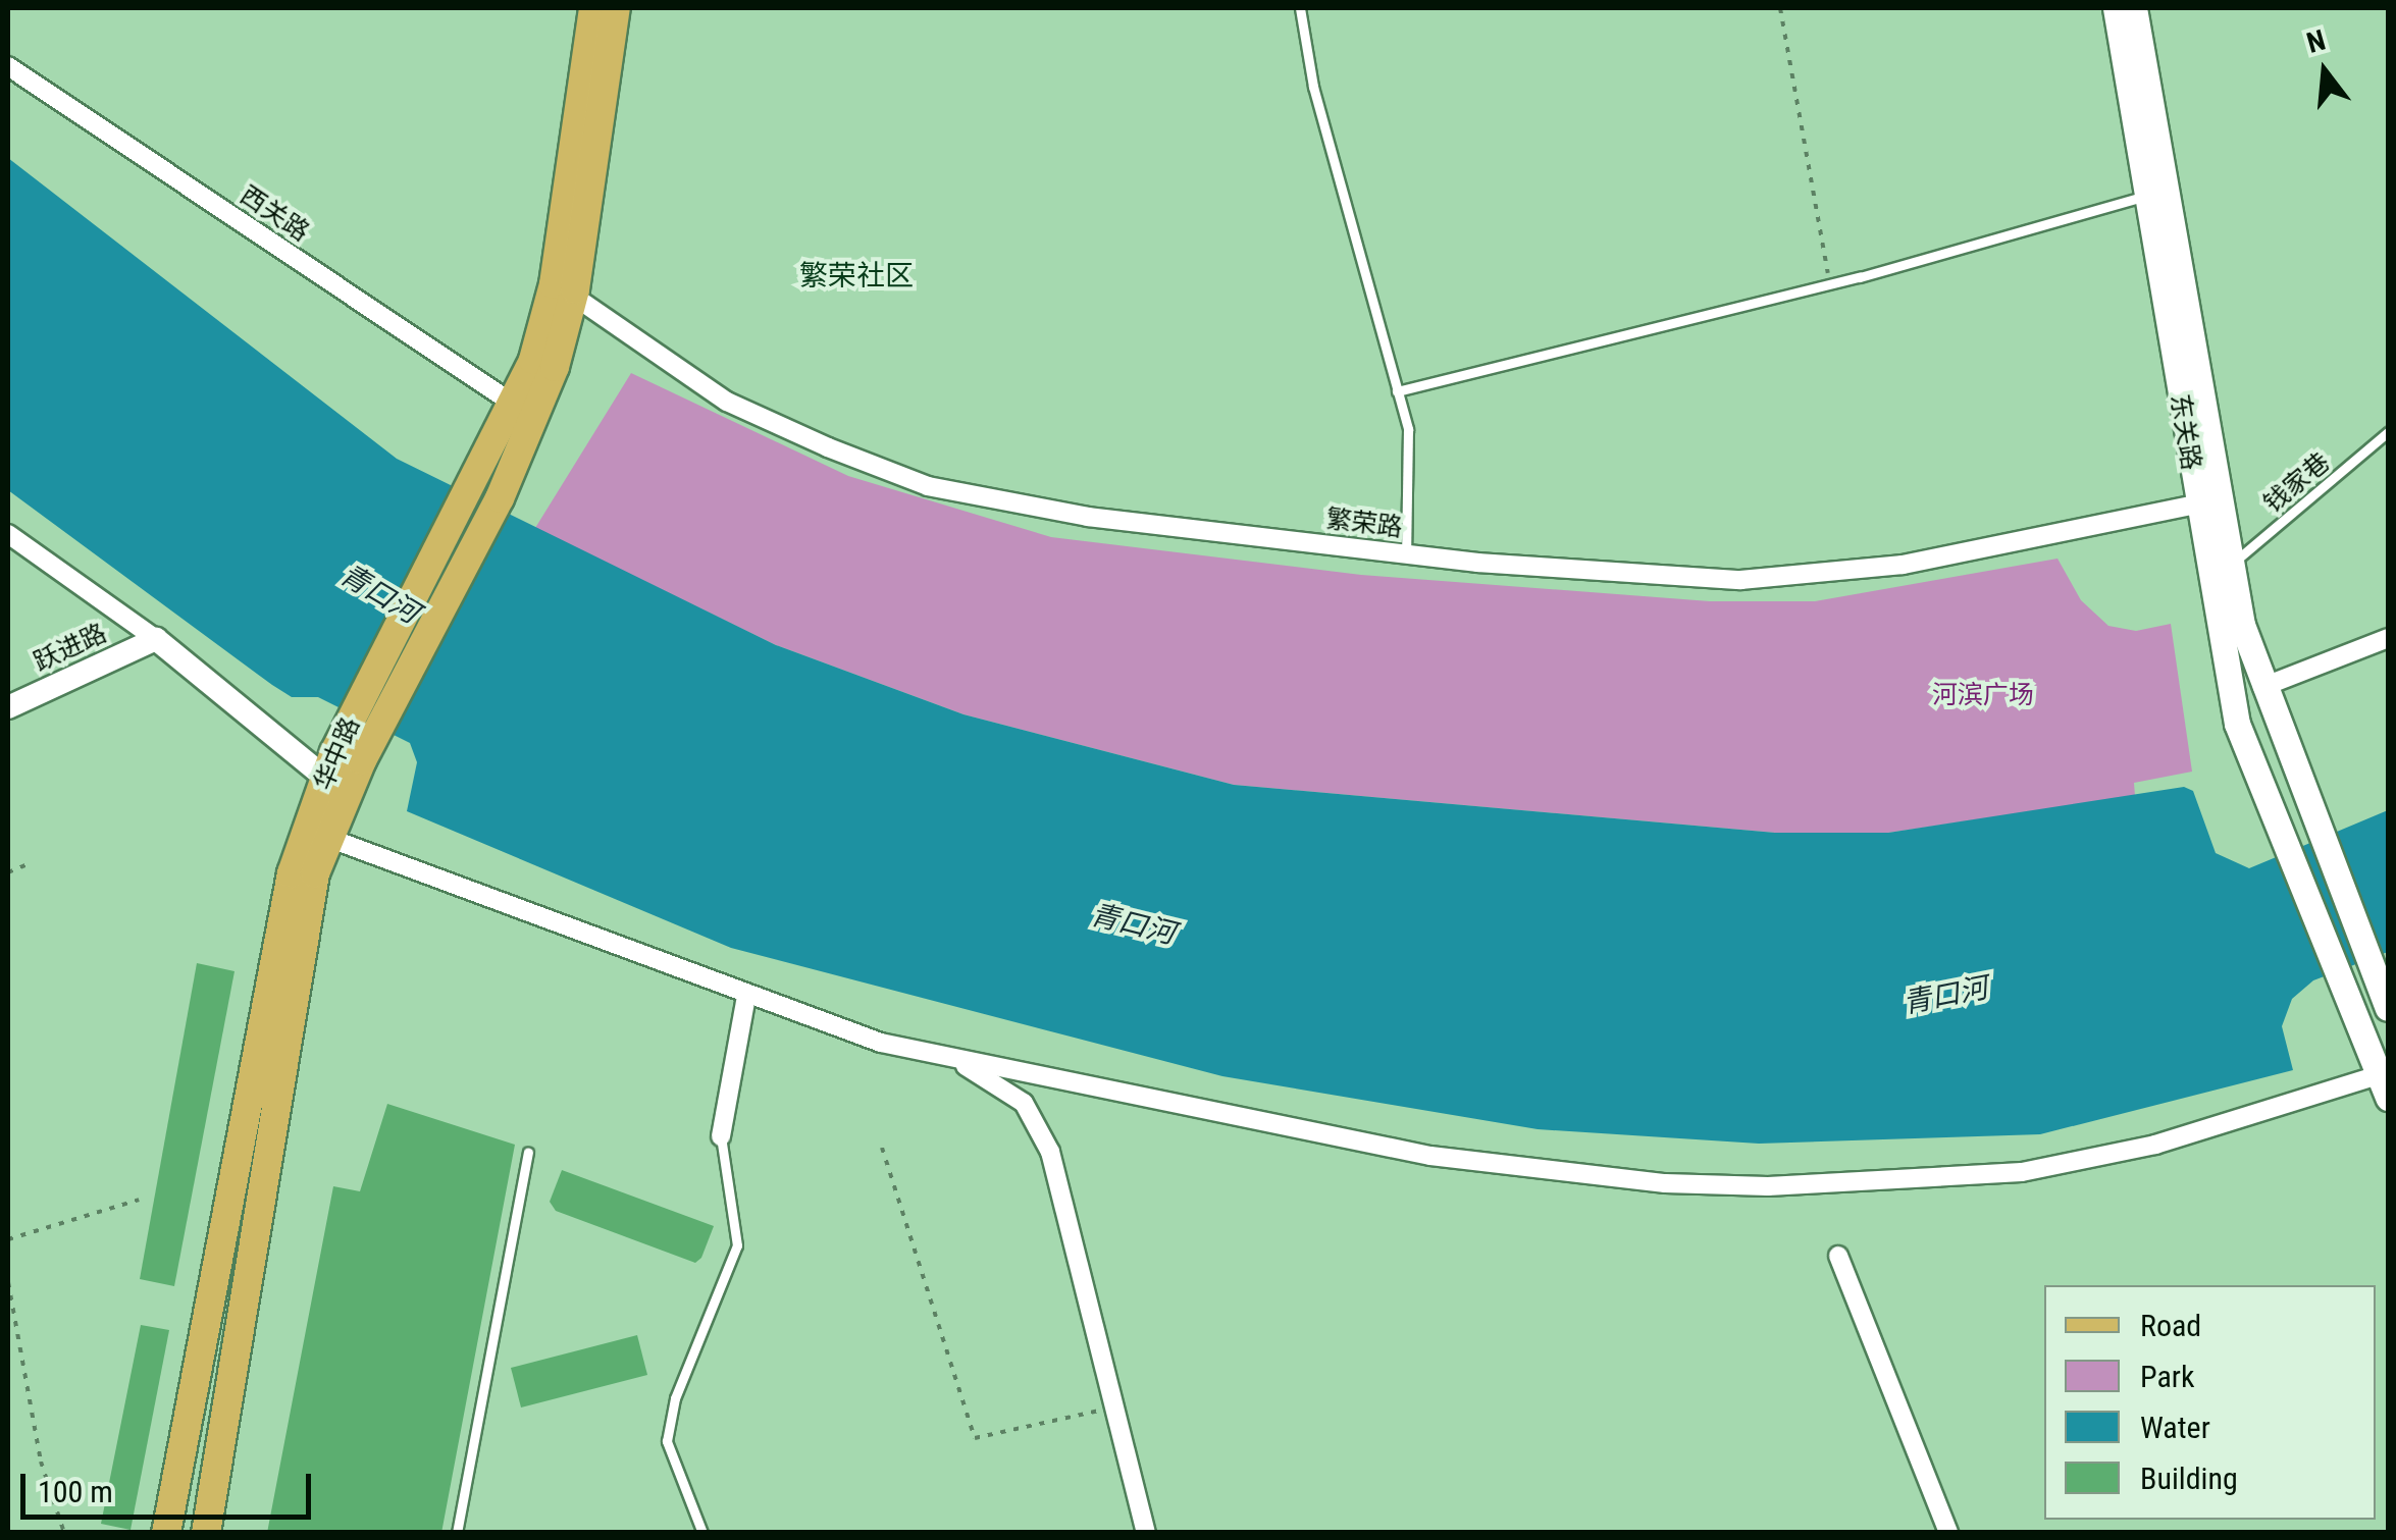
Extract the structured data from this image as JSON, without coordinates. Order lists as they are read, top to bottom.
{
  "streets": {
    "main road": ["东关路", "华中路"],
    "street": ["西关路", "繁荣路", "跃进路"],
    "lane": ["钱家巷"]
  },
  "crossings": [
    ["西关路", "华中路"],
    ["东关路", "钱家巷"],
    ["东关路", "繁荣路"],
    ["繁荣路", "华中路"]
  ],
  "districts": ["繁荣社区"],
  "water": ["青口河"],
  "parks": ["河滨广场"],
  "legend": [
    "Road",
    "Park",
    "Water",
    "Building"
  ],
  "scale_bar": "100 m",
  "north": "top"
}
